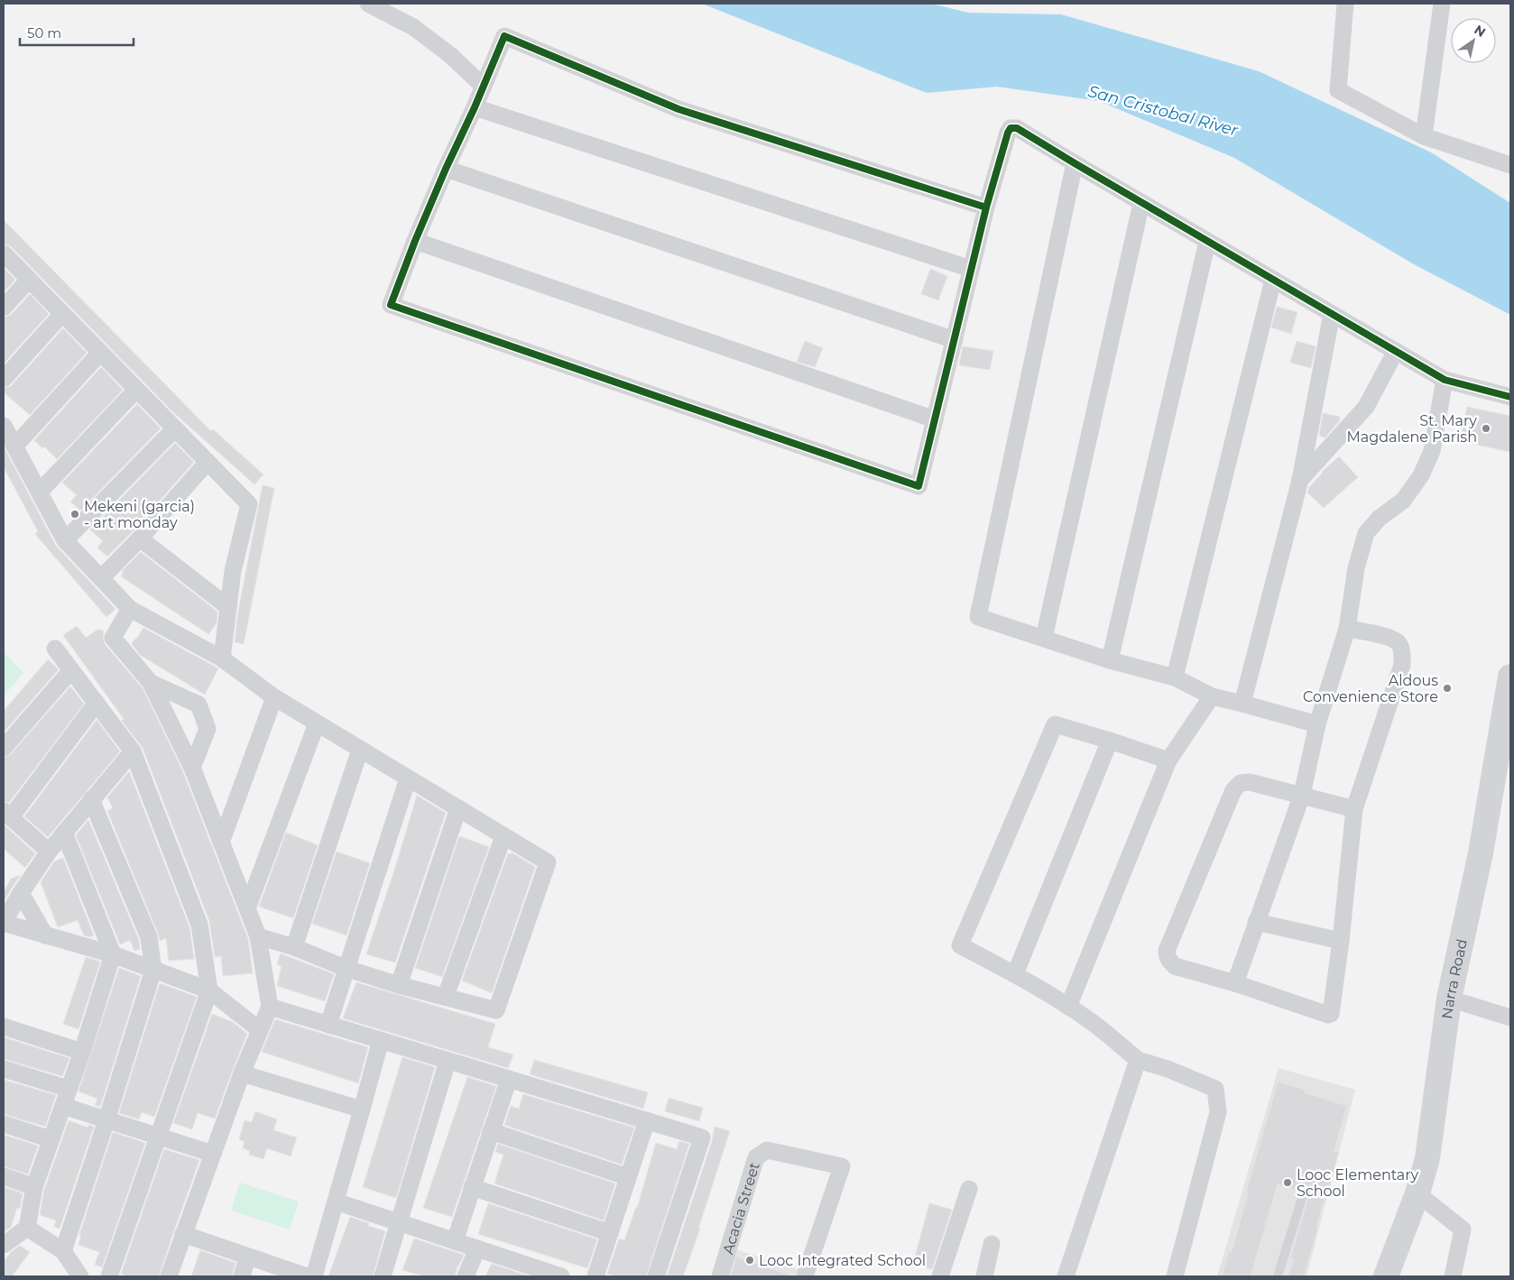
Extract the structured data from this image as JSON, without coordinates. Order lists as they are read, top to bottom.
{
  "streets": {
    "main road": ["Narra Road"],
    "street": ["Acacia Street"]
  },
  "water": ["San Cristobal River"],
  "places": [
    "St. Mary Magdalene Parish",
    "Mekeni (garcia) - art monday",
    "Aldous Convenience Store",
    "Looc Elementary School",
    "Looc Integrated School"
  ],
  "scale_bar": "50 m",
  "north": "top right"
}
